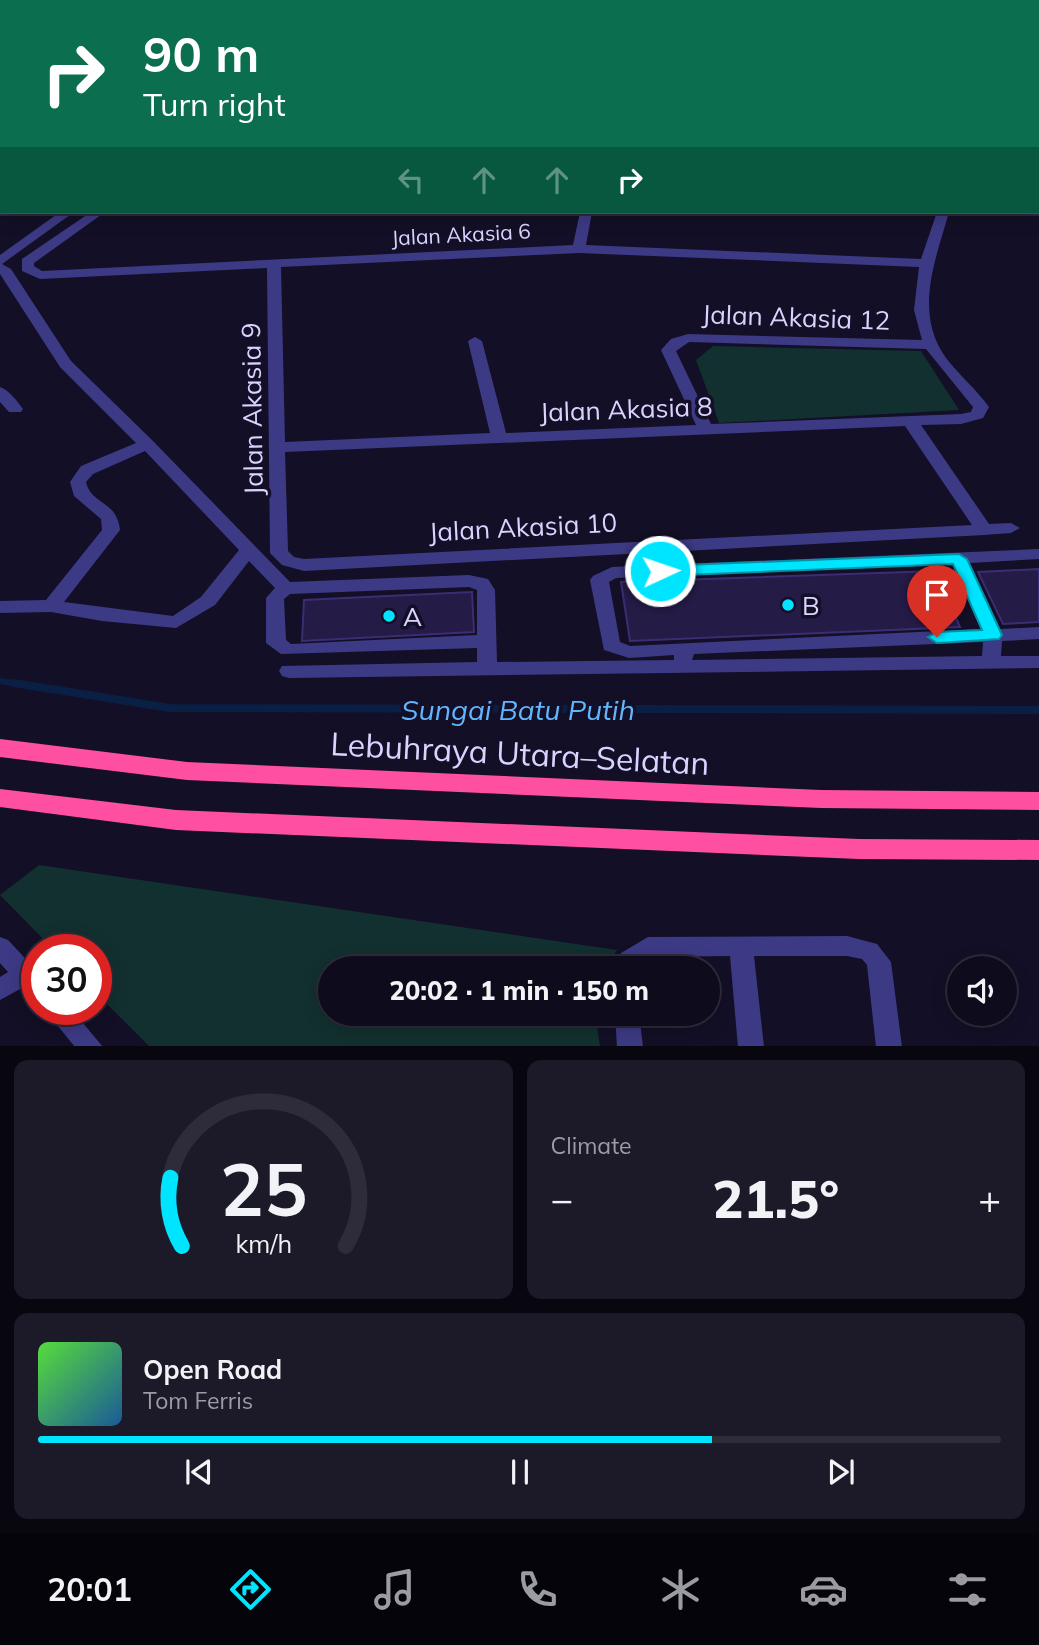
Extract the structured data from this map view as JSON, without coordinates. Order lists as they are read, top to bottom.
{
  "streets": {
    "highway": ["Lebuhraya Utara–Selatan"],
    "street": [
      "Jalan Akasia 6",
      "Jalan Akasia 12",
      "Jalan Akasia 9",
      "Jalan Akasia 8",
      "Jalan Akasia 10"
    ]
  },
  "crossings": [
    ["Jalan Akasia 6", "Jalan Akasia 9"],
    ["Jalan Akasia 12", "Jalan Akasia 8"],
    ["Jalan Akasia 9", "Jalan Akasia 8"],
    ["Jalan Akasia 9", "Jalan Akasia 10"]
  ],
  "water": ["Sungai Batu Putih"],
  "places": ["B", "A"],
  "page": {
    "turn": ["90 m", "Turn right"],
    "limit": "30",
    "trip": "20:02 · 1 min · 150 m",
    "tile": "Climate",
    "heat": ["−", "21.5°", "+"],
    "song": ["Open Road", "Tom Ferris"],
    "tabs": "20:01",
    "gauge": ["25", "km/h"]
  }
}
